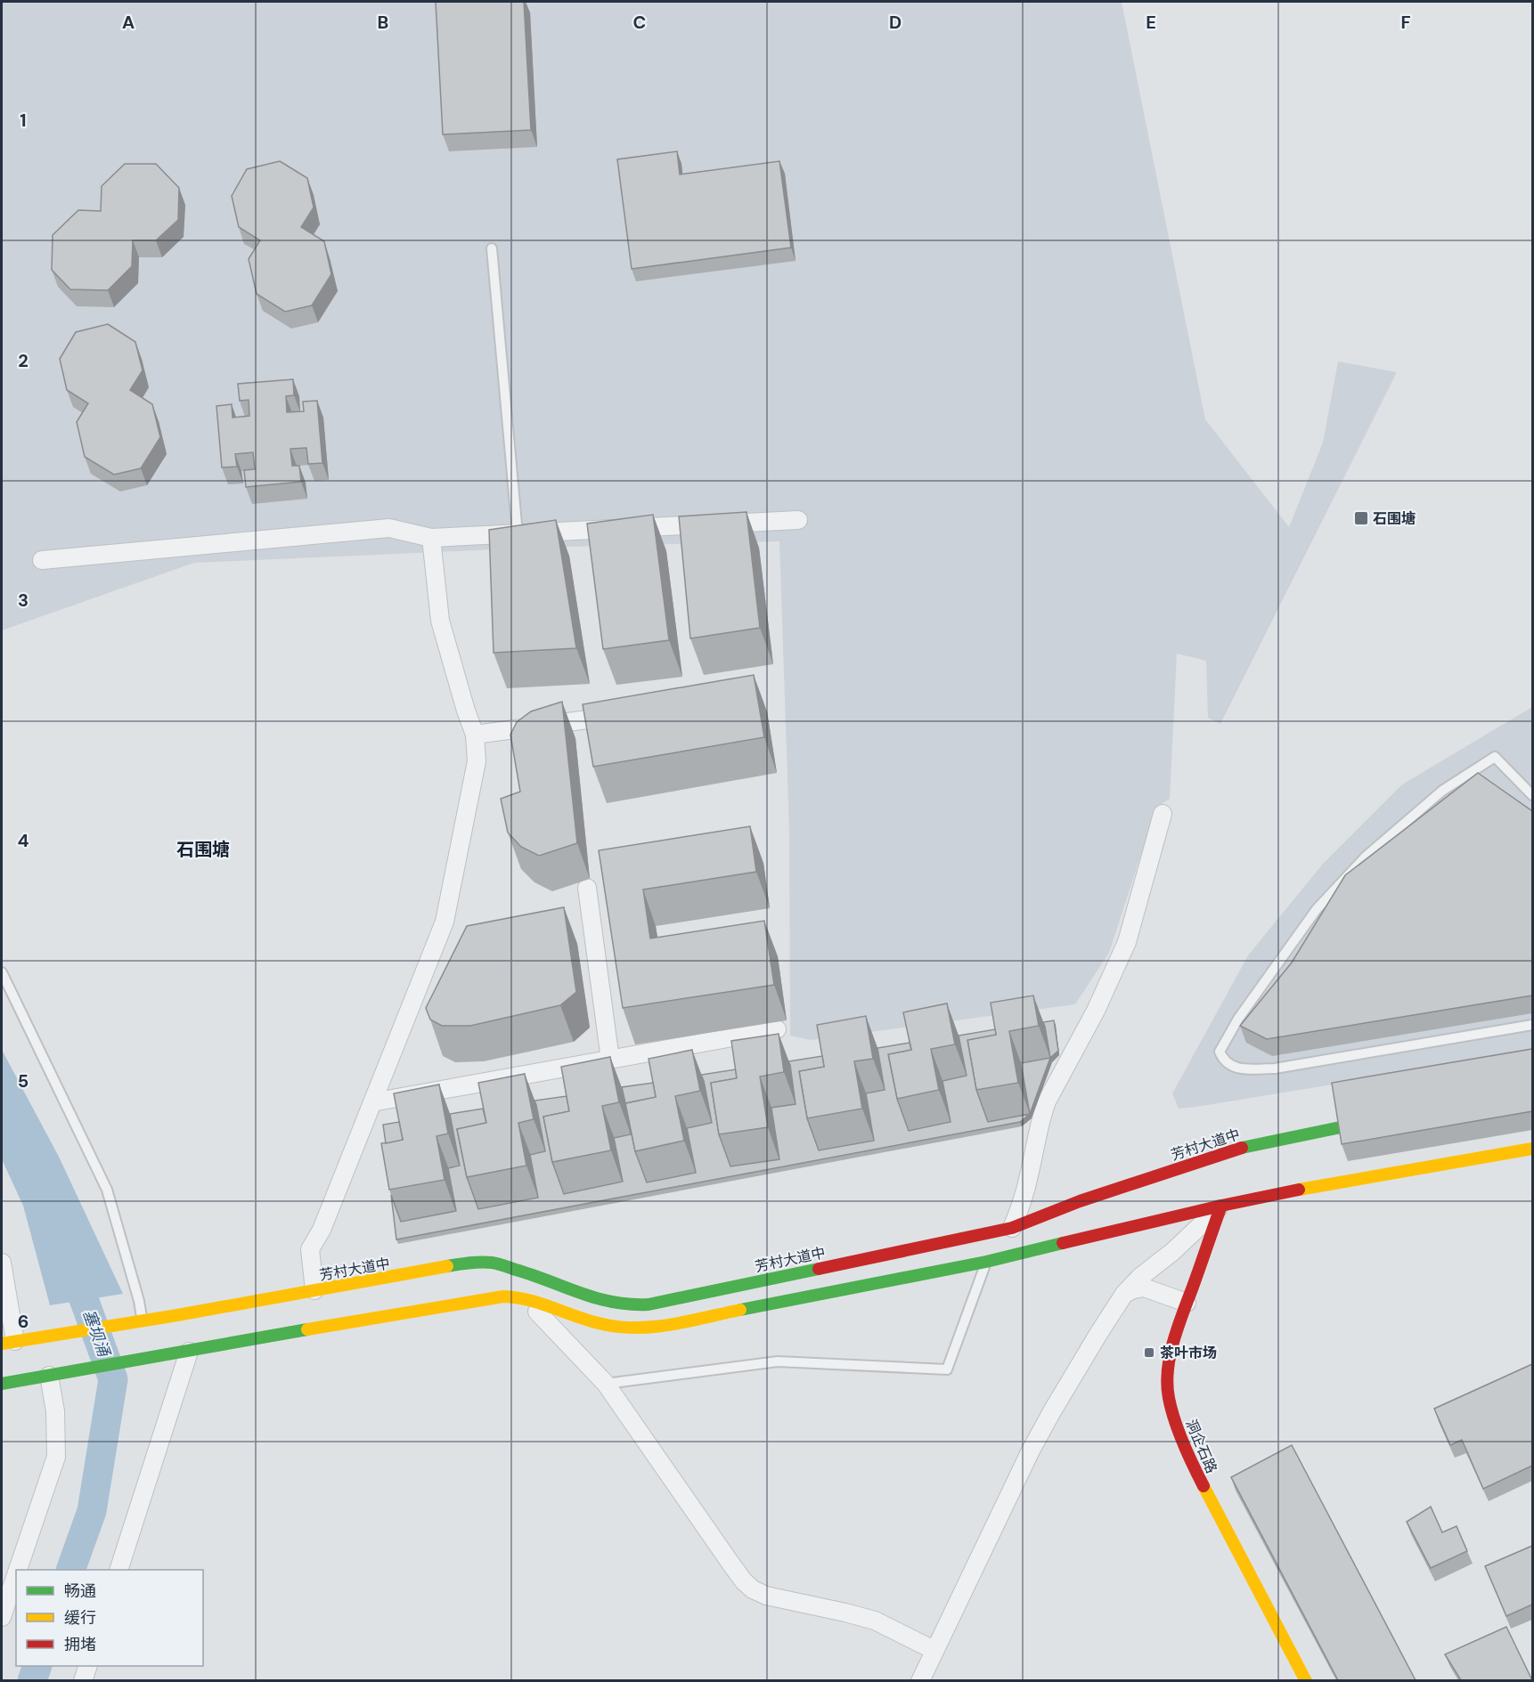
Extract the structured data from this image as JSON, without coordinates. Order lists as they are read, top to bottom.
{
  "streets": {
    "main road": ["芳村大道中", "洞企石路"]
  },
  "districts": ["石围塘"],
  "water": ["塞坝涌"],
  "places": {
    "transit": ["石围塘", "茶叶市场"]
  },
  "legend": ["畅通", "缓行", "拥堵"],
  "grid": {
    "columns": [
      "A",
      "B",
      "C",
      "D",
      "E",
      "F"
    ],
    "rows": [
      "1",
      "2",
      "3",
      "4",
      "5",
      "6"
    ]
  }
}
